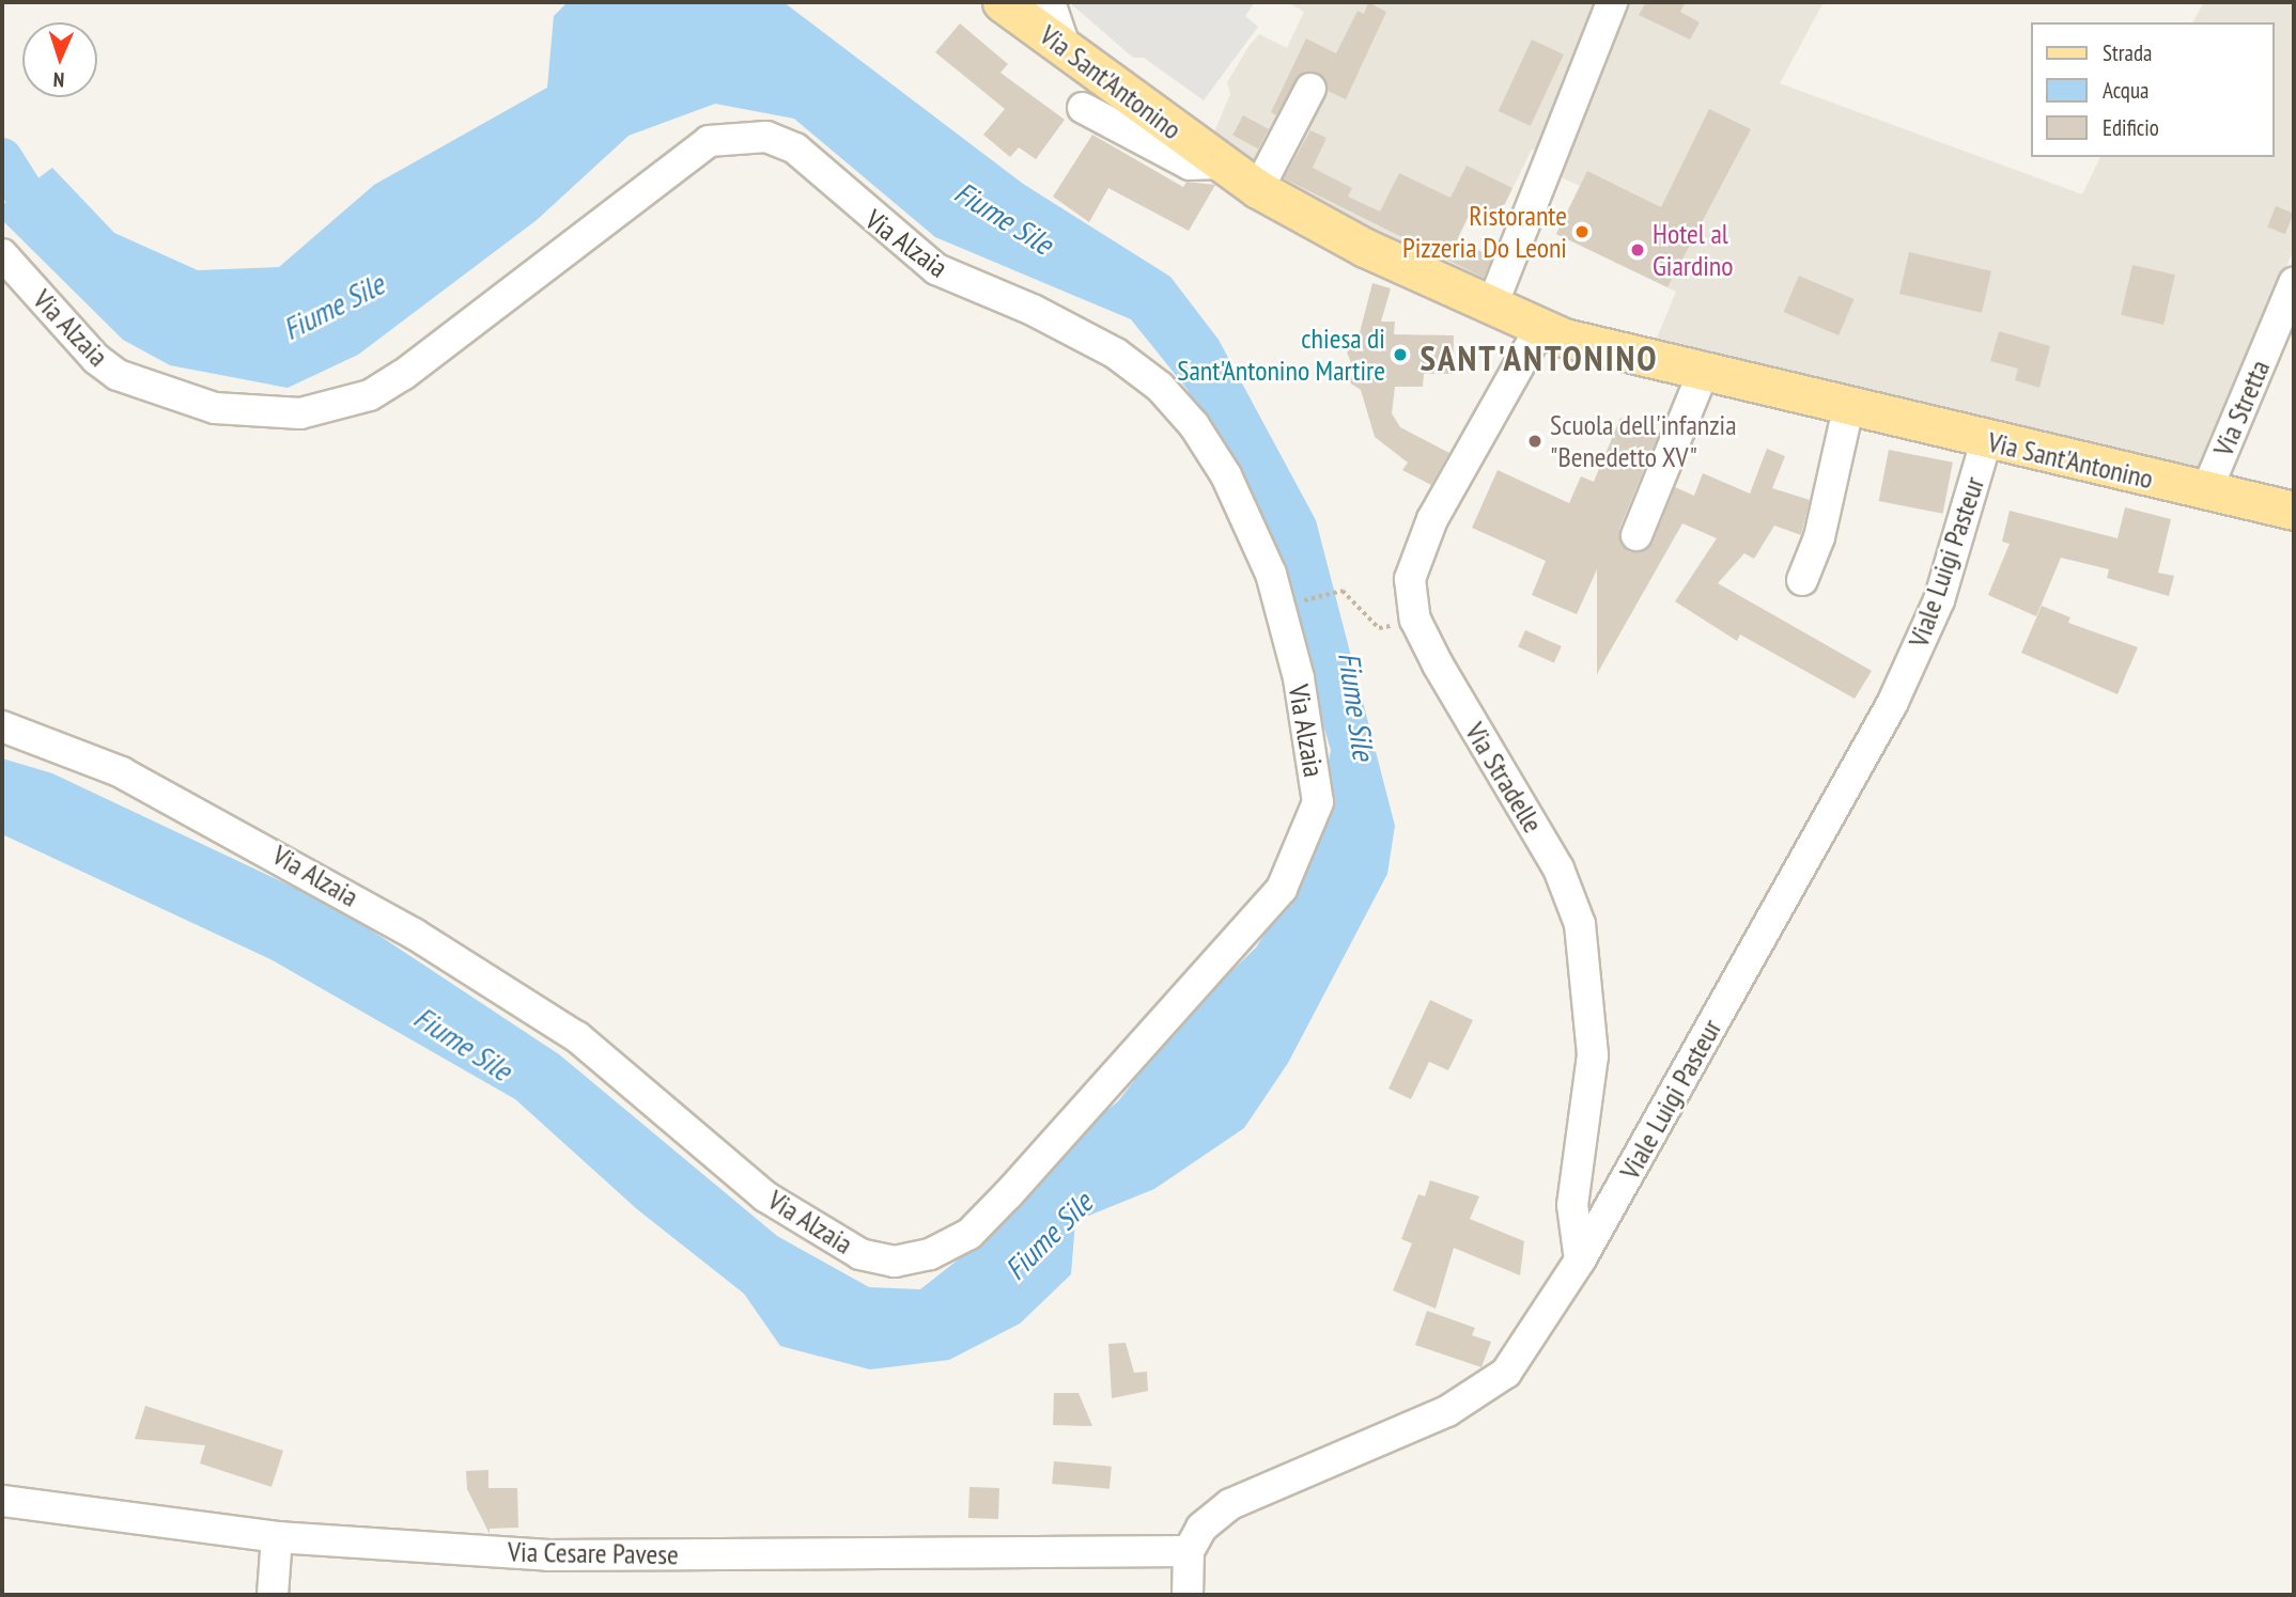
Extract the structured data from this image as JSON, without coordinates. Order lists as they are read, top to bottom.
{
  "streets": {
    "main road": ["Via Sant'Antonino"],
    "street": [
      "Via Alzaia",
      "Via Stretta",
      "Viale Luigi Pasteur",
      "Via Stradelle",
      "Via Cesare Pavese"
    ]
  },
  "crossings": [
    ["Via Sant'Antonino", "Via Stretta"],
    ["Via Sant'Antonino", "Viale Luigi Pasteur"],
    ["Via Sant'Antonino", "Via Stradelle"],
    ["Viale Luigi Pasteur", "Via Stradelle"],
    ["Viale Luigi Pasteur", "Via Cesare Pavese"]
  ],
  "districts": ["SANT'ANTONINO"],
  "water": ["Fiume Sile"],
  "places": [
    "Ristorante Pizzeria Do Leoni",
    "Hotel al Giardino",
    "chiesa di Sant'Antonino Martire",
    "Scuola dell'infanzia \"Benedetto XV\""
  ],
  "legend": ["Strada", "Acqua", "Edificio"],
  "north": "bottom"
}
